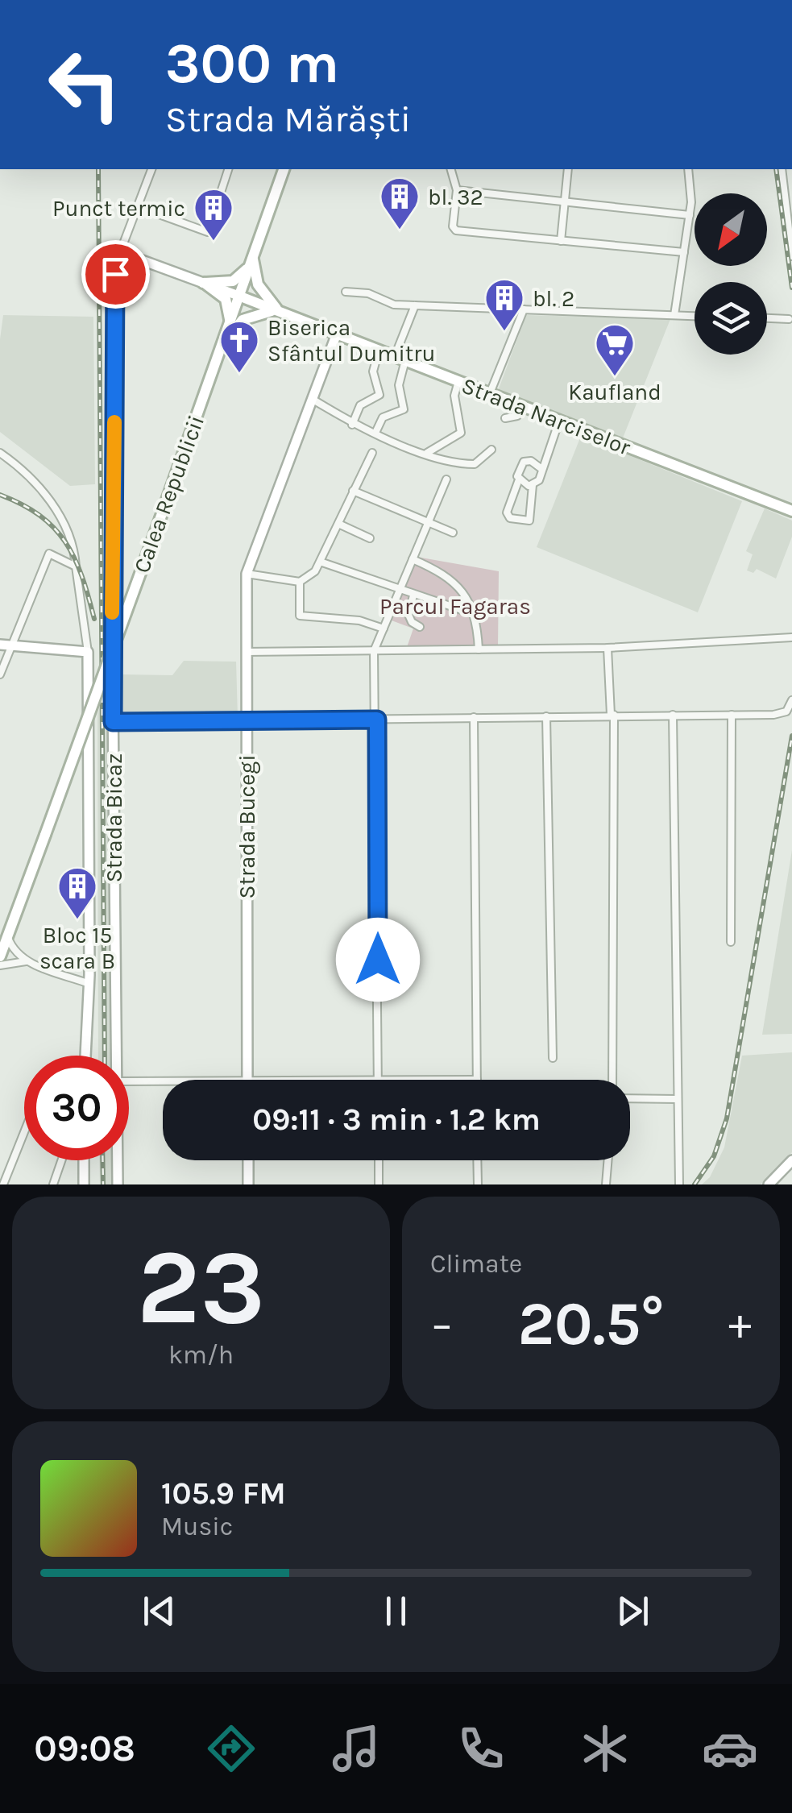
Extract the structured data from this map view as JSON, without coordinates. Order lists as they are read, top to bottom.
{
  "streets": {
    "main road": ["Strada Narciselor", "Calea Republicii"],
    "street": ["Strada Bicaz", "Strada Bucegi"]
  },
  "crossings": [
    ["Strada Narciselor", "Calea Republicii"],
    ["Strada Narciselor", "Strada Bicaz"],
    ["Strada Narciselor", "Strada Bucegi"]
  ],
  "parks": ["Parcul Fagaras"],
  "places": {
    "building": [
      "bl. 32",
      "Punct termic",
      "bl. 2",
      "Bloc 15 scara B"
    ],
    "church": ["Biserica Sfântul Dumitru"],
    "supermarket": ["Kaufland"]
  },
  "north": "bottom left",
  "page": {
    "turn": ["300 m", "Strada Mărăști"],
    "limit": "30",
    "trip": "09:11 · 3 min · 1.2 km",
    "tile": [
      ["23", "km/h"],
      "Climate"
    ],
    "heat": ["−", "20.5°", "+"],
    "song": ["105.9 FM", "Music"],
    "tabs": "09:08"
  }
}
